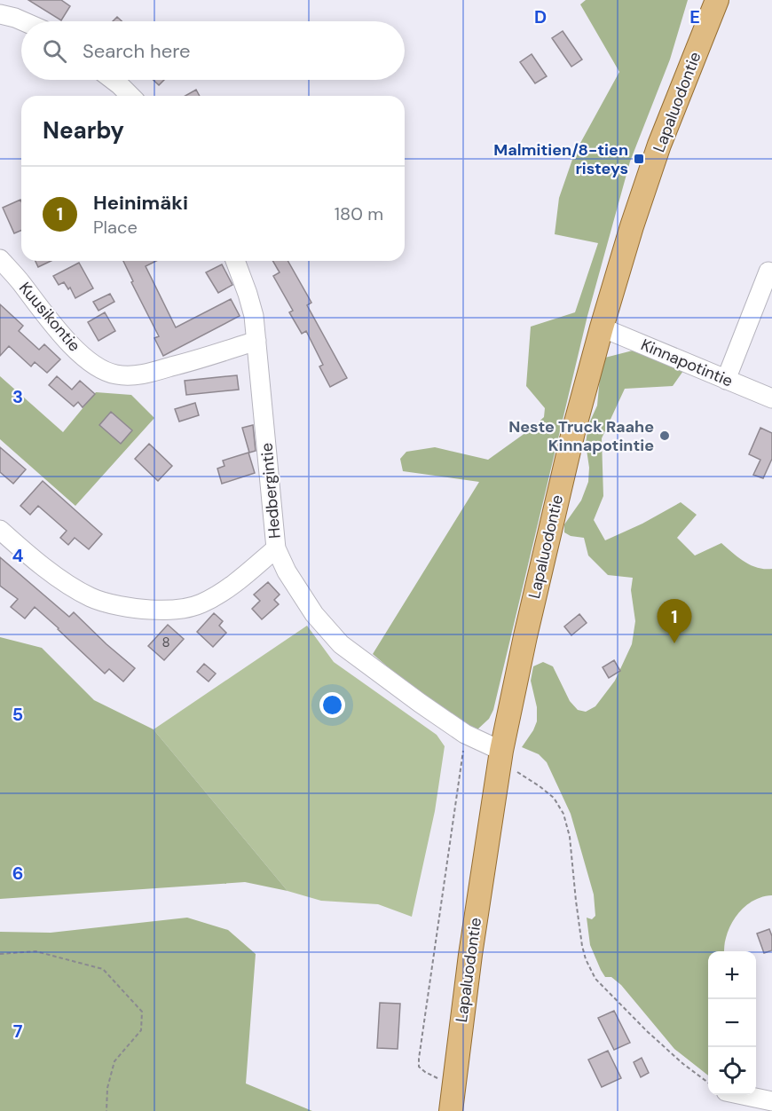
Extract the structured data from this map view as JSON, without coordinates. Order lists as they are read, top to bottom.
{
  "streets": {
    "main road": ["Lapaluodontie"],
    "street": ["Kuusikontie", "Kinnapotintie", "Hedbergintie"]
  },
  "crossings": [
    ["Lapaluodontie", "Kinnapotintie"],
    ["Lapaluodontie", "Hedbergintie"],
    ["Kuusikontie", "Hedbergintie"]
  ],
  "places": {
    "transit": ["Malmitien/8-tien risteys"],
    "other": ["Neste Truck Raahe Kinnapotintie"]
  },
  "house_numbers": ["8"],
  "page": {
    "search": "Search here",
    "heading": "Nearby",
    "list": [
      {
        "mark": "1",
        "name": "Heinimäki",
        "note": "Place",
        "value": "180 m"
      }
    ],
    "pins": "1",
    "map_buttons": ["+", "−"]
  },
  "grid": {
    "columns": ["D", "E"],
    "rows": [
      "3",
      "4",
      "5",
      "6",
      "7"
    ]
  }
}
